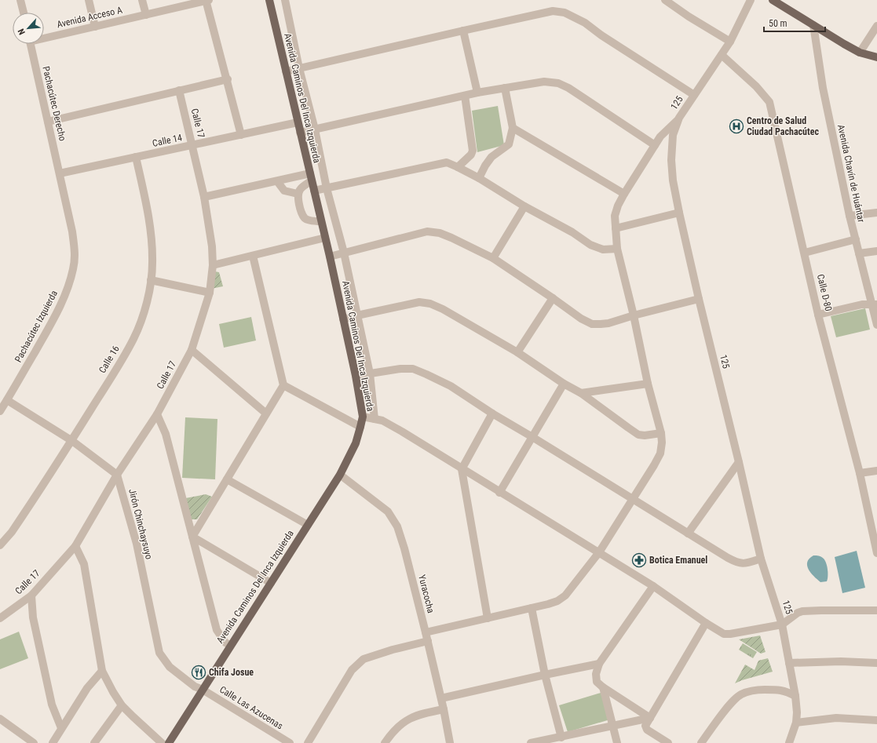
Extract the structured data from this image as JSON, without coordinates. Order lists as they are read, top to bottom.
{
  "streets": {
    "main road": ["Avenida Caminos Del Inca Izquierda"],
    "street": [
      "Avenida Acceso A",
      "125",
      "Pachacútec Derecho",
      "Calle 17",
      "Calle 14",
      "Avenida Chavín de Huántar",
      "Calle D-80",
      "Pachacútec Izquierda",
      "Calle 16",
      "Jirón Chinchaysuyo",
      "Yuracocha",
      "Calle Las Azucenas"
    ]
  },
  "crossings": [
    ["Avenida Caminos Del Inca Izquierda", "Calle 14"],
    ["Avenida Caminos Del Inca Izquierda", "Jirón Chinchaysuyo"],
    ["Avenida Caminos Del Inca Izquierda", "Yuracocha"],
    ["Avenida Caminos Del Inca Izquierda", "Calle Las Azucenas"],
    ["125", "Calle D-80"],
    ["Pachacútec Derecho", "Calle 14"],
    ["Pachacútec Derecho", "Pachacútec Izquierda"],
    ["Calle 17", "Calle 14"],
    ["Calle 17", "Jirón Chinchaysuyo"],
    ["Calle 14", "Pachacútec Izquierda"],
    ["Calle 14", "Calle 16"],
    ["Jirón Chinchaysuyo", "Calle Las Azucenas"]
  ],
  "places": {
    "hospital": ["Centro de Salud Ciudad Pachacútec"],
    "pharmacy": ["Botica Emanuel"],
    "restaurant": ["Chifa Josue"]
  },
  "scale_bar": "50 m",
  "north": "bottom left"
}
